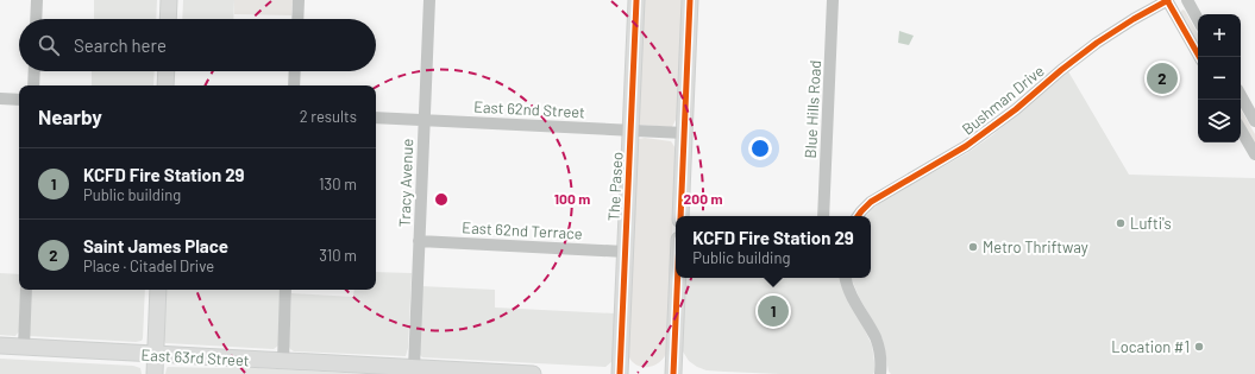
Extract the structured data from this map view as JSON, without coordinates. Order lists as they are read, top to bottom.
{
  "streets": {
    "main road": ["The Paseo", "East 63rd Street"],
    "street": [
      "Bushman Drive",
      "East 62nd Street",
      "Blue Hills Road",
      "Tracy Avenue",
      "East 62nd Terrace"
    ]
  },
  "crossings": [
    ["East 62nd Street", "Tracy Avenue"],
    ["East 62nd Street", "The Paseo"],
    ["Tracy Avenue", "East 62nd Terrace"],
    ["Tracy Avenue", "East 63rd Street"],
    ["The Paseo", "East 62nd Terrace"]
  ],
  "places": ["Lufti's", "Metro Thriftway", "Location #1"],
  "page": {
    "map_buttons": ["+", "−"],
    "search": "Search here",
    "pins": ["2", "1"],
    "heading": ["Nearby", "2 results"],
    "list": [
      {
        "mark": "1",
        "name": "KCFD Fire Station 29",
        "note": "Public building",
        "value": "130 m"
      },
      {
        "mark": "2",
        "name": "Saint James Place",
        "note": "Place · Citadel Drive",
        "value": "310 m"
      }
    ],
    "popup": ["KCFD Fire Station 29", "Public building"]
  },
  "rings": ["100 m", "200 m"]
}
